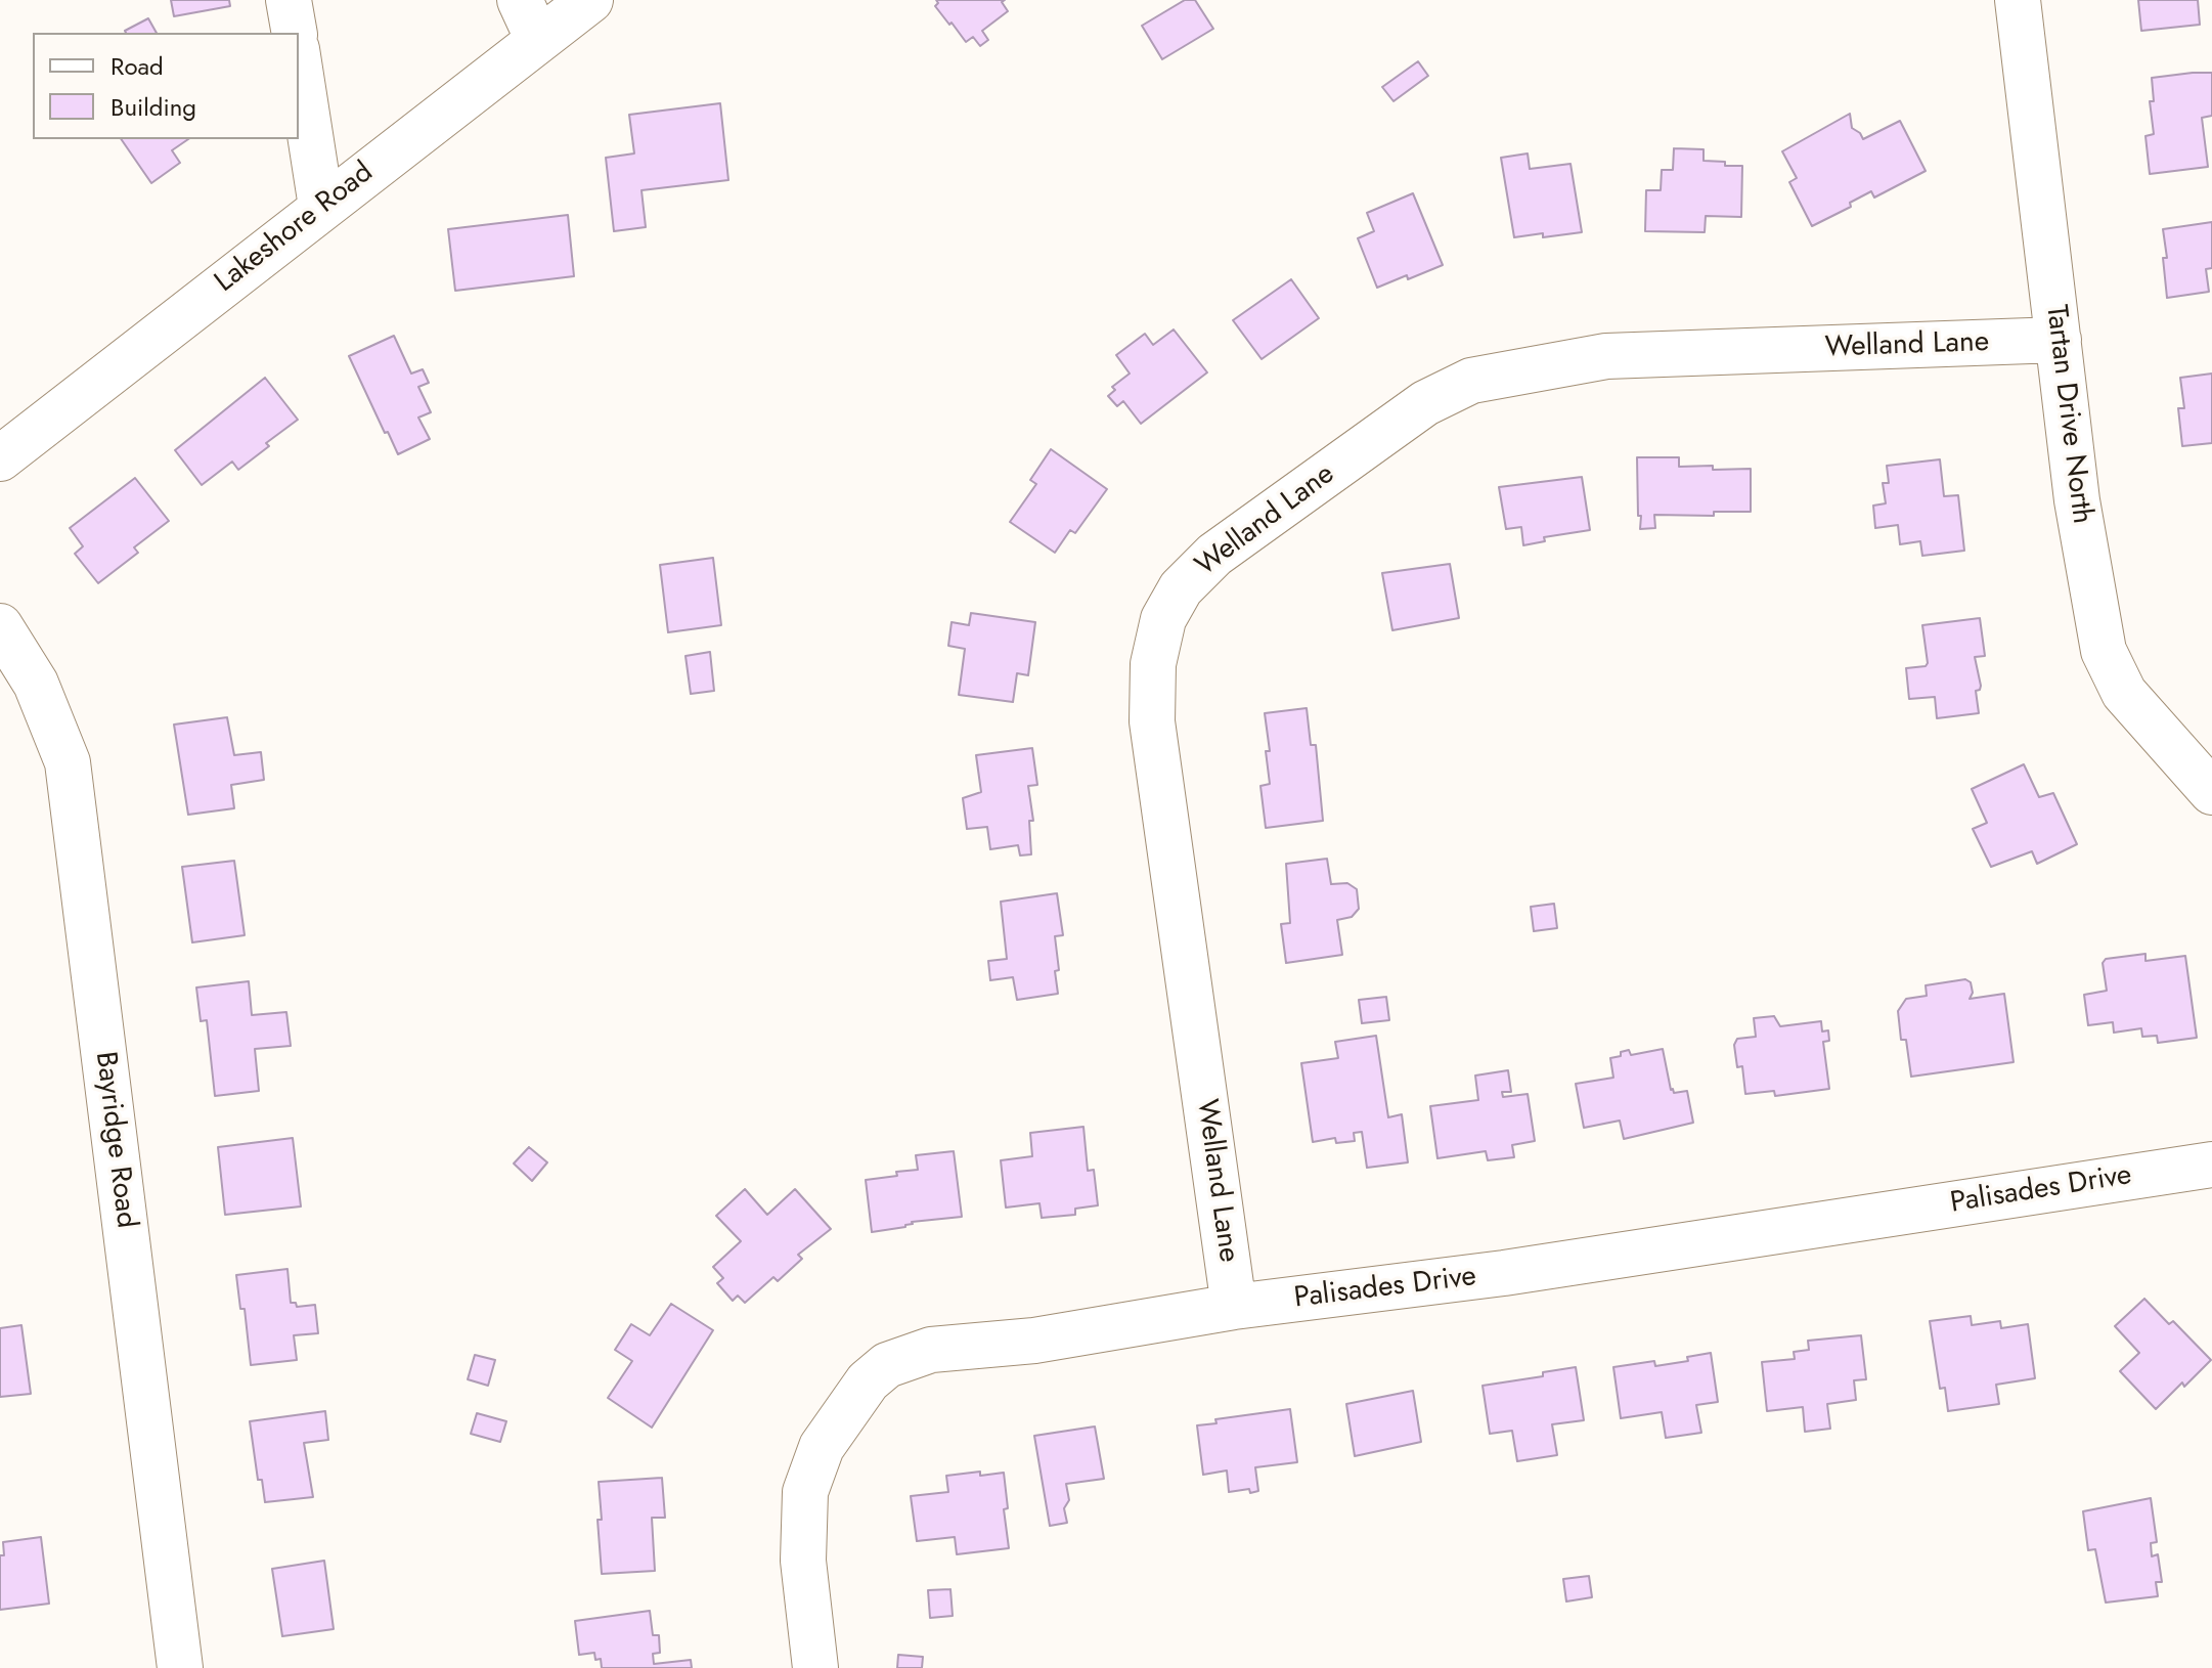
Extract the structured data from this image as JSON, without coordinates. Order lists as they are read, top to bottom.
{
  "streets": {
    "street": [
      "Lakeshore Road",
      "Welland Lane",
      "Tartan Drive North",
      "Bayridge Road",
      "Palisades Drive"
    ]
  },
  "crossings": [
    ["Welland Lane", "Tartan Drive North"],
    ["Welland Lane", "Palisades Drive"]
  ],
  "legend": ["Road", "Building"]
}
